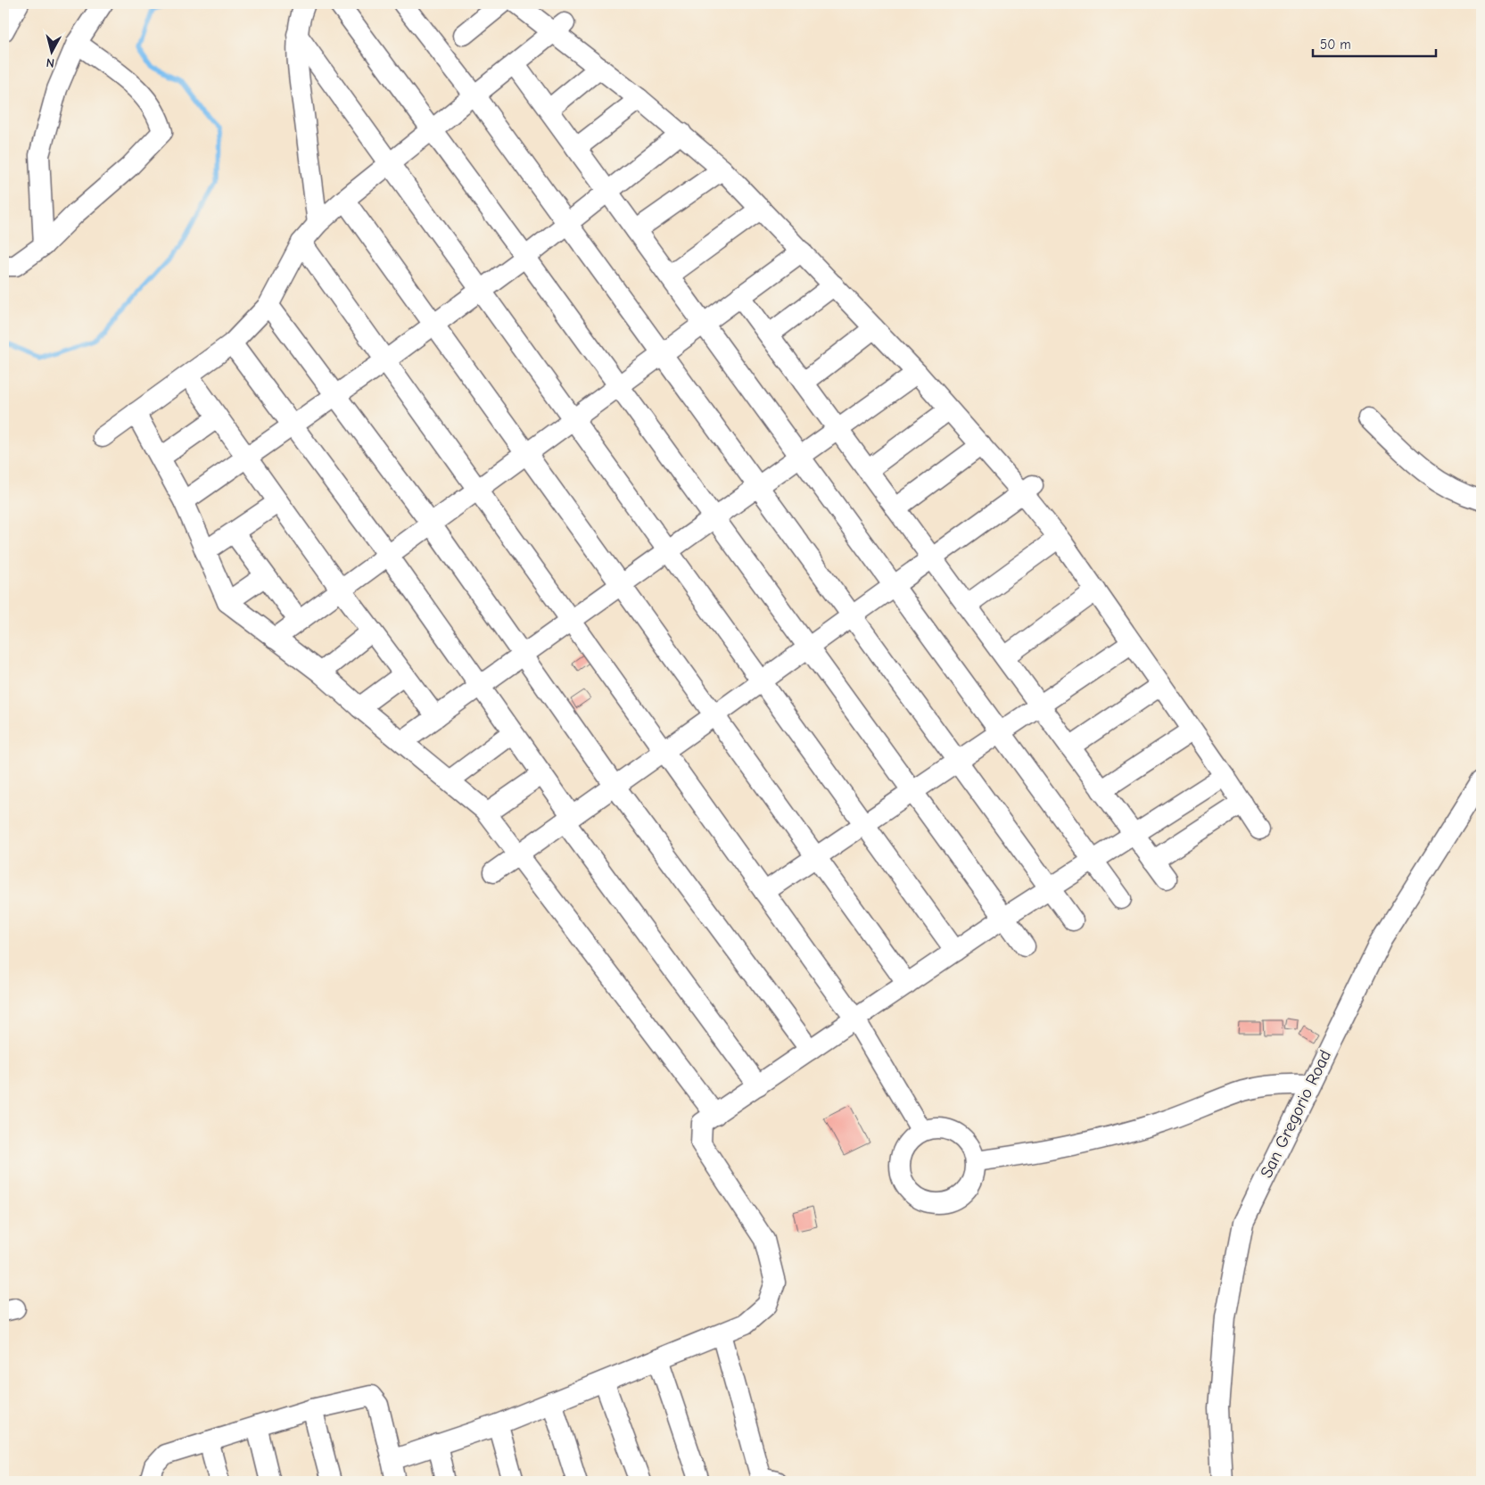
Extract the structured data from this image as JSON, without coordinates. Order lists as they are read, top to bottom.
{
  "streets": {
    "street": ["San Gregorio Road"]
  },
  "scale_bar": "50 m",
  "north": "bottom"
}
